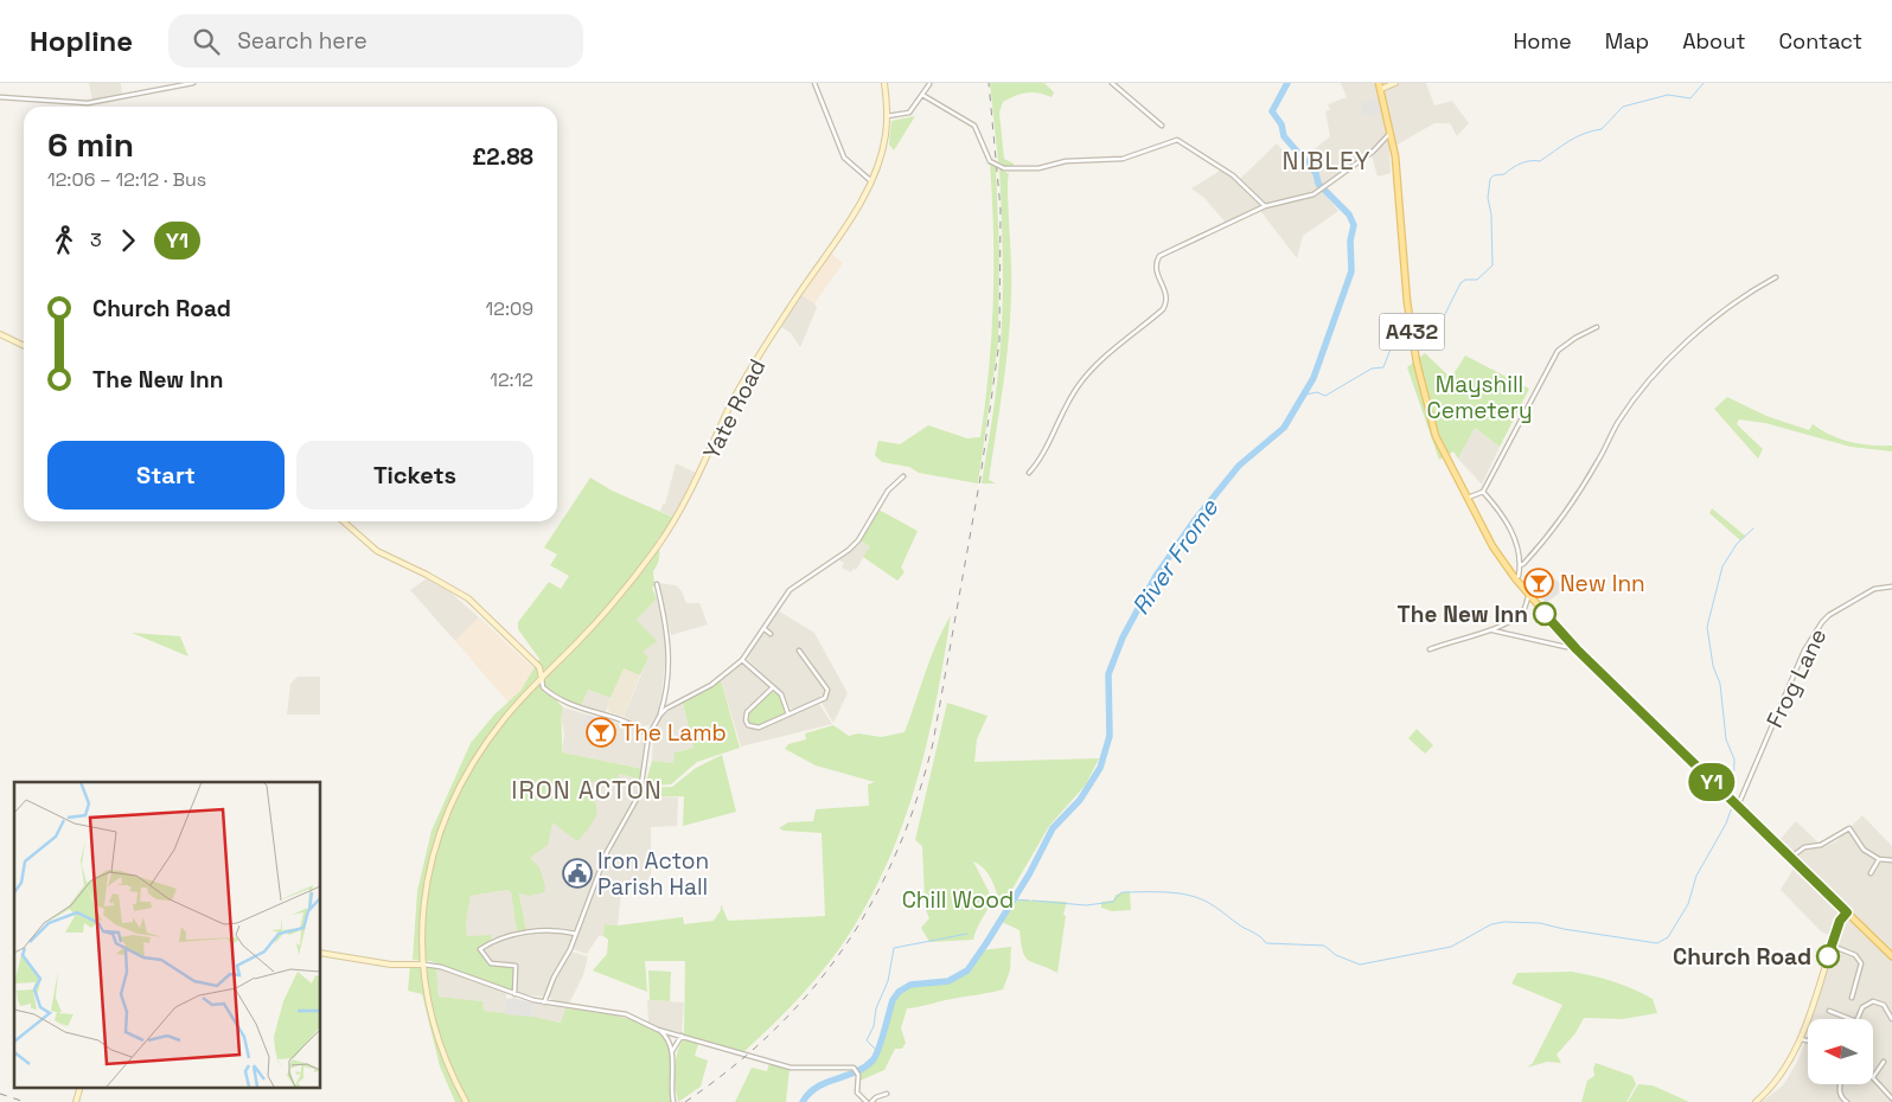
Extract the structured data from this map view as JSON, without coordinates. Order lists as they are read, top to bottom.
{
  "streets": {
    "main road": ["A432", "Yate Road"],
    "street": ["Frog Lane"]
  },
  "crossings": [
    ["A432", "Frog Lane"]
  ],
  "districts": ["NIBLEY", "IRON ACTON"],
  "water": ["River Frome"],
  "parks": ["Mayshill Cemetery", "Chill Wood"],
  "places": {
    "bar": ["New Inn", "The Lamb"],
    "other": ["The New Inn", "Church Road"],
    "public building": ["Iron Acton Parish Hall"]
  },
  "lines": ["bus line Y1"],
  "north": "left",
  "page": {
    "header": "Hopline",
    "search": "Search here",
    "nav": [
      "Home",
      "Map",
      "About",
      "Contact"
    ],
    "on_map": "Y1",
    "heading": ["6 min", "12:06 – 12:12 · Bus", "£2.88"],
    "legs": ["3", "Y1"],
    "list": [
      {
        "name": "Church Road",
        "value": "12:09"
      },
      {
        "name": "The New Inn",
        "value": "12:12"
      }
    ],
    "buttons": ["Start", "Tickets"]
  }
}
